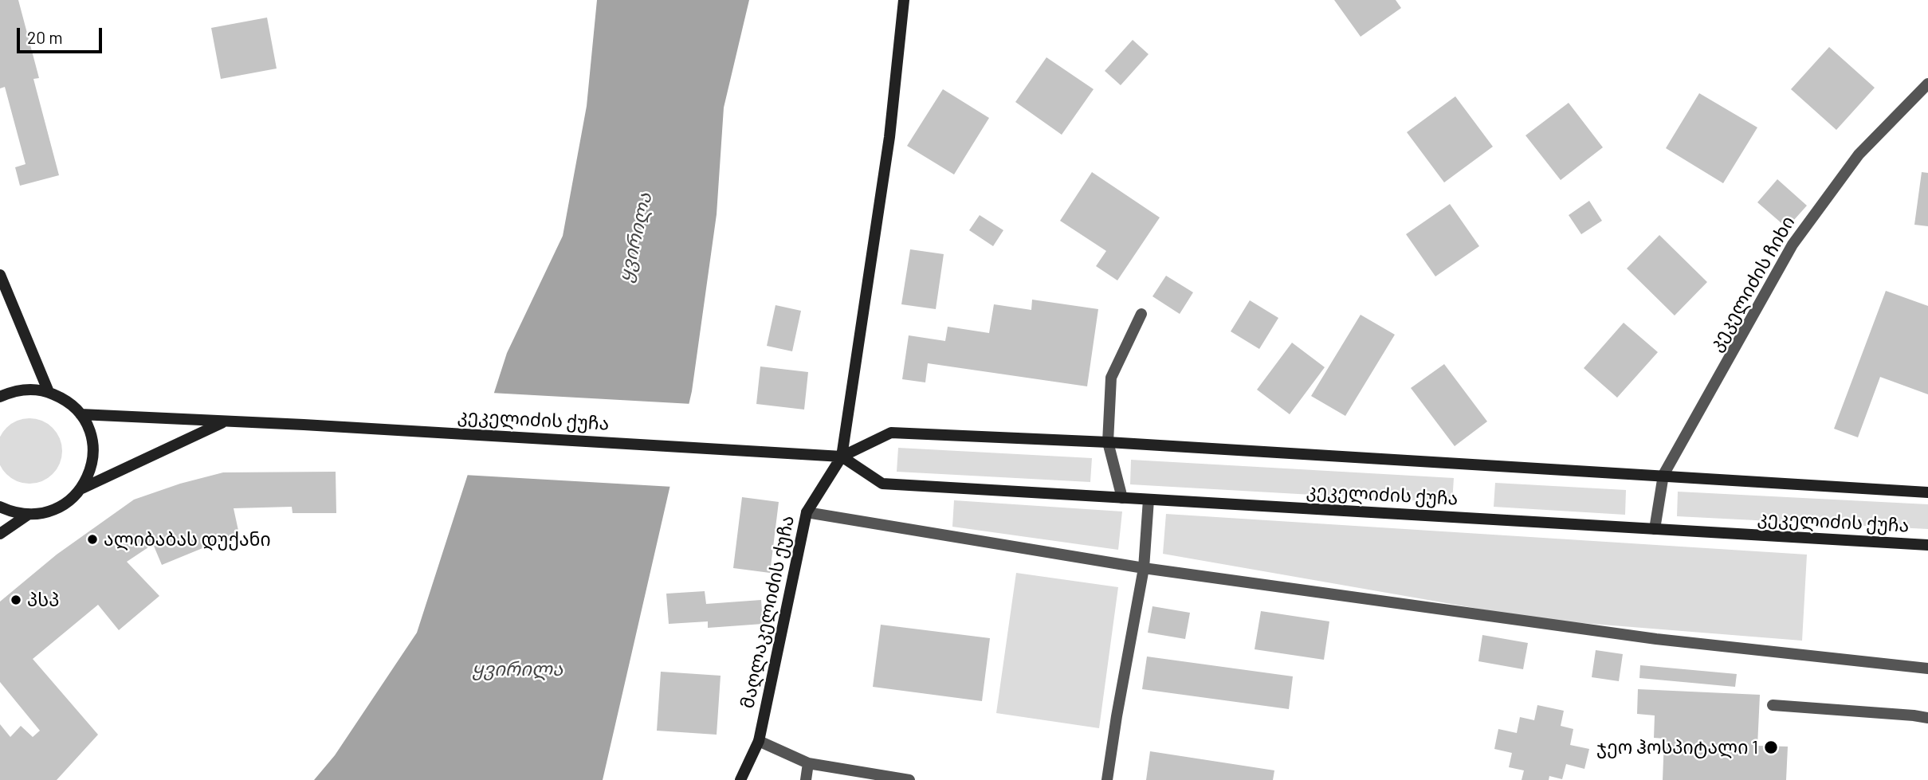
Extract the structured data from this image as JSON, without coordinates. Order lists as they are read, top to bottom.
{
  "streets": {
    "street": ["კეკელიძის ჩიხი", "კეკელიძის ქუჩა", "მაღლაკელიძის ქუჩა"]
  },
  "crossings": [
    ["კეკელიძის ჩიხი", "კეკელიძის ქუჩა"],
    ["კეკელიძის ქუჩა", "მაღლაკელიძის ქუჩა"]
  ],
  "water": ["ყვირილა"],
  "places": ["ალიბაბას დუქანი", "პსპ", "ჯეო ჰოსპიტალი 1"],
  "scale_bar": "20 m"
}
